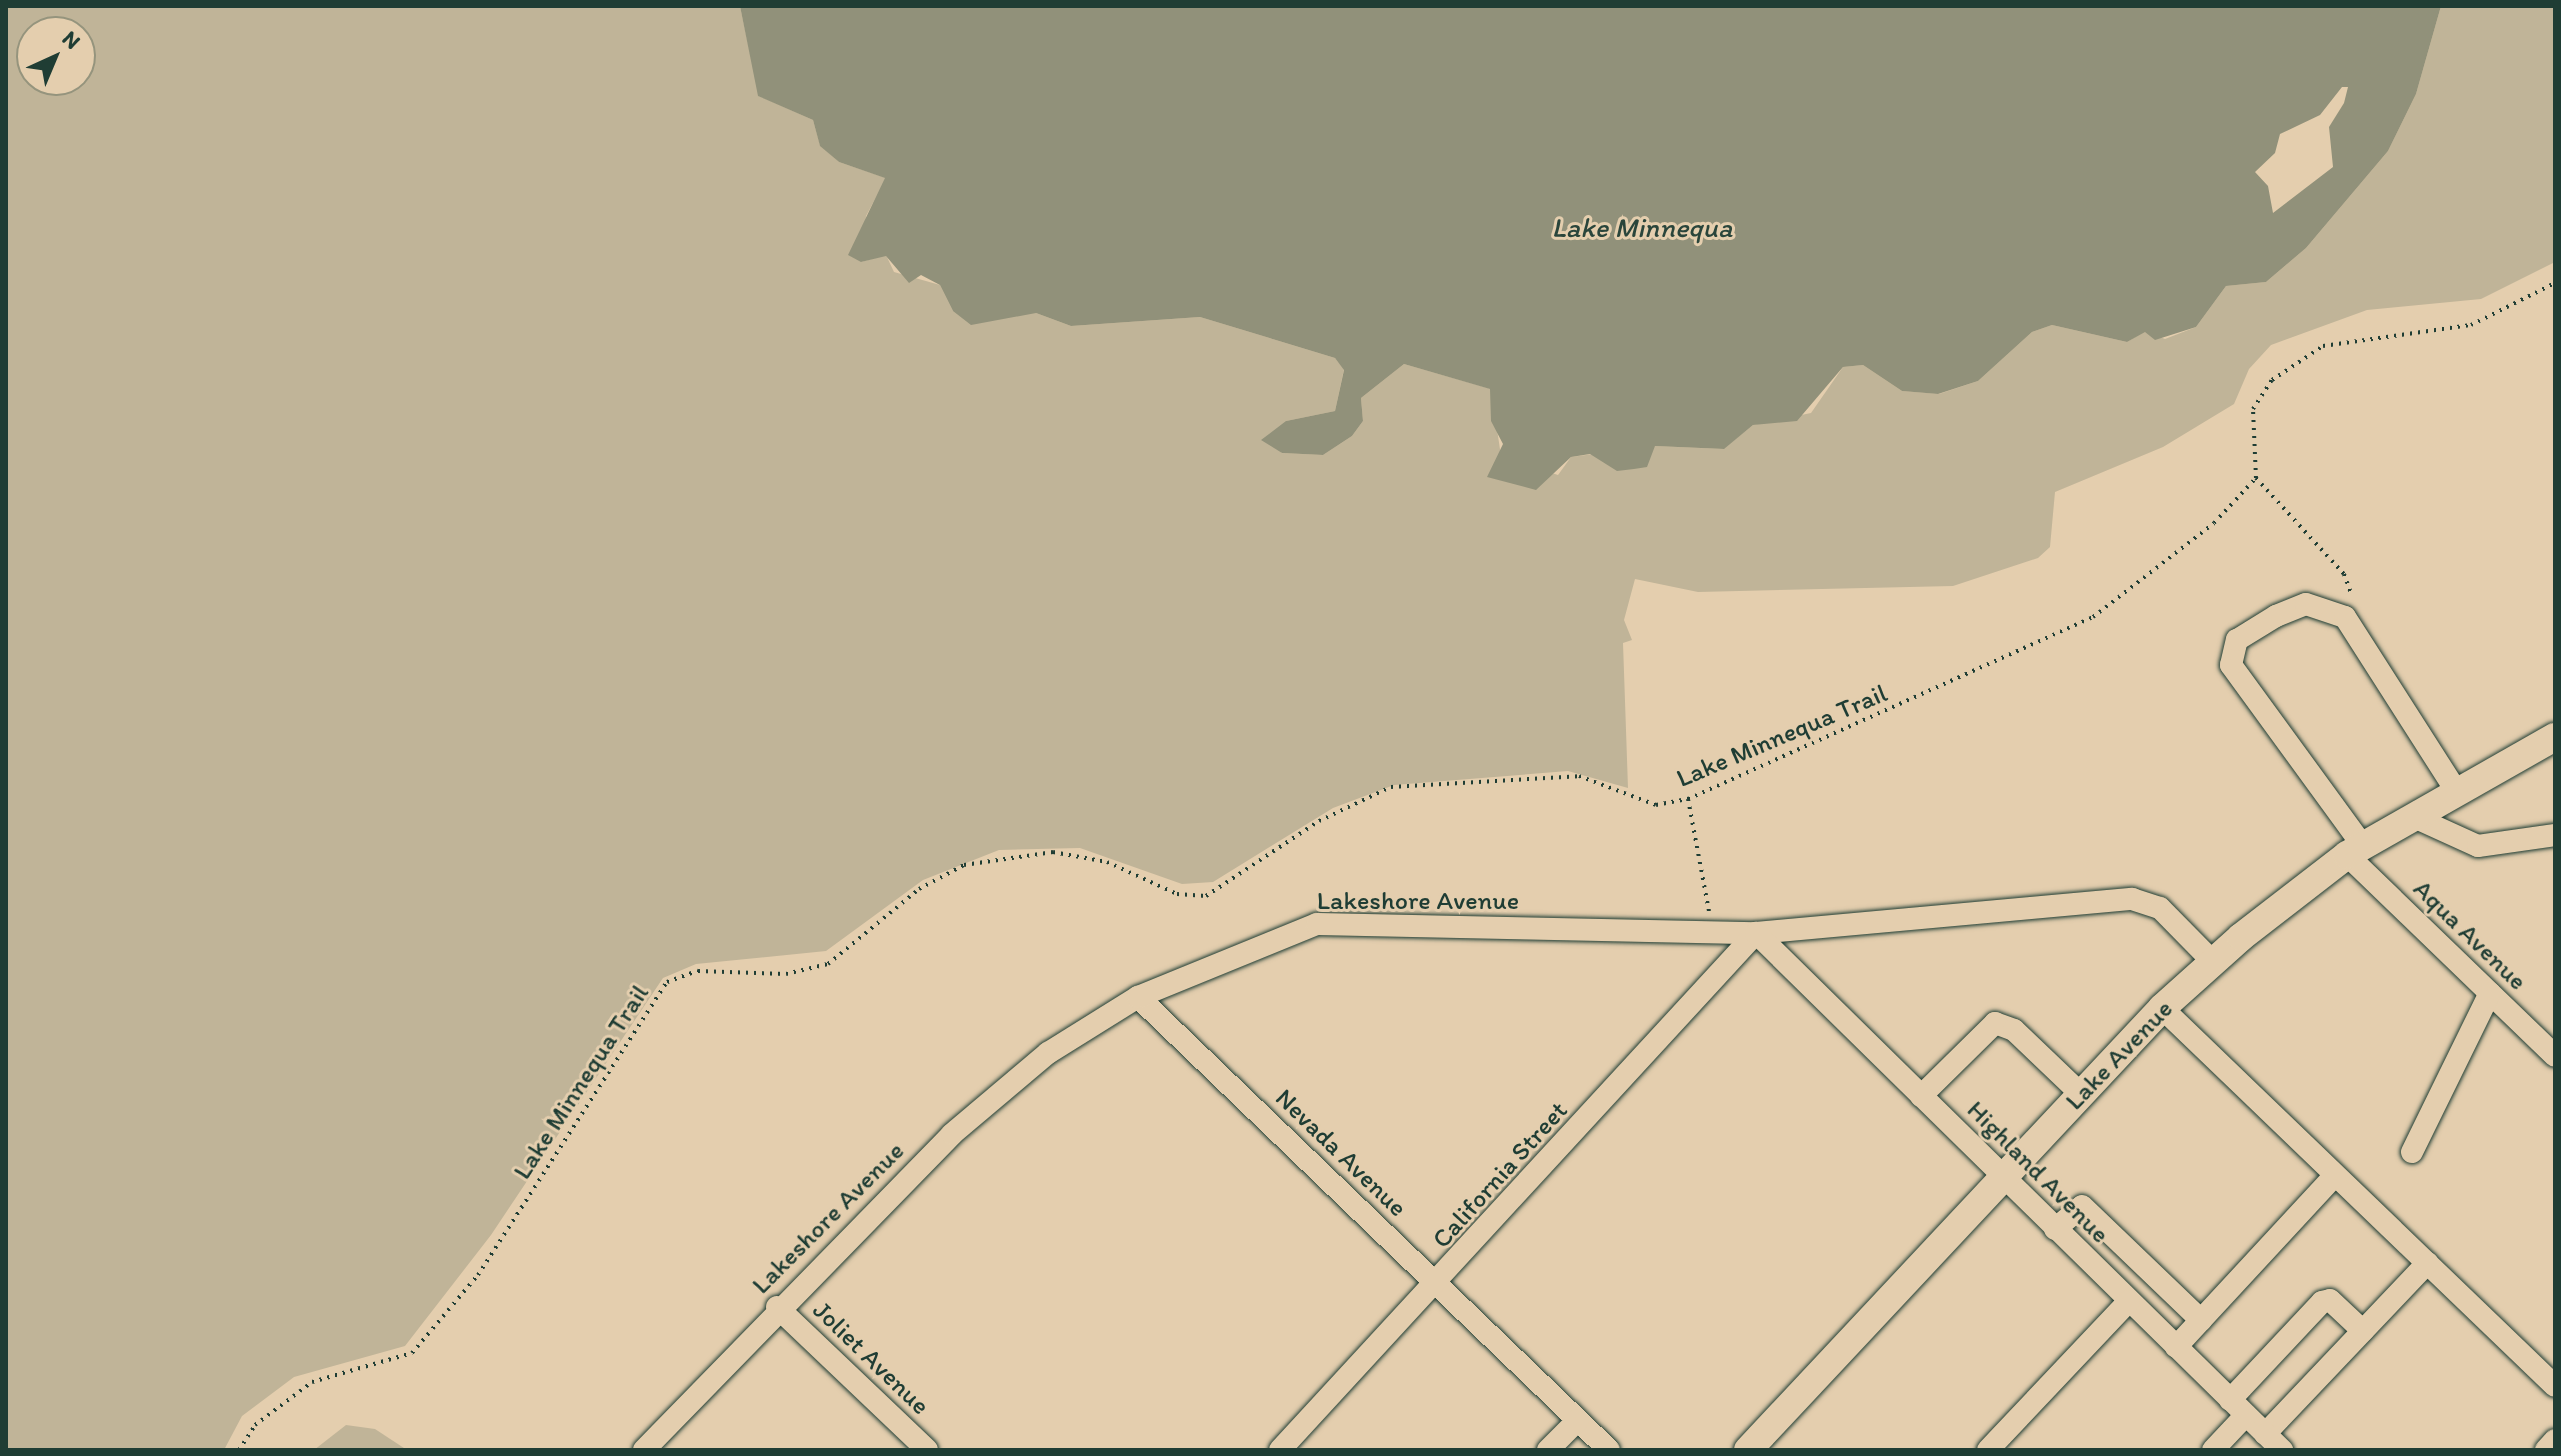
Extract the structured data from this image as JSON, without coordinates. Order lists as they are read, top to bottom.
{
  "streets": {
    "main road": ["Lake Avenue"],
    "street": [
      "Lakeshore Avenue",
      "Aqua Avenue",
      "Nevada Avenue",
      "Highland Avenue",
      "California Street",
      "Joliet Avenue"
    ],
    "path": ["Lake Minnequa Trail"]
  },
  "crossings": [
    ["Lakeshore Avenue", "Lake Avenue"],
    ["Lakeshore Avenue", "Nevada Avenue"],
    ["Lakeshore Avenue", "Highland Avenue"],
    ["Lakeshore Avenue", "California Street"],
    ["Lakeshore Avenue", "Joliet Avenue"],
    ["Aqua Avenue", "Lake Avenue"],
    ["Lake Avenue", "Highland Avenue"],
    ["Nevada Avenue", "California Street"],
    ["Highland Avenue", "California Street"]
  ],
  "water": ["Lake Minnequa"],
  "north": "top right"
}
